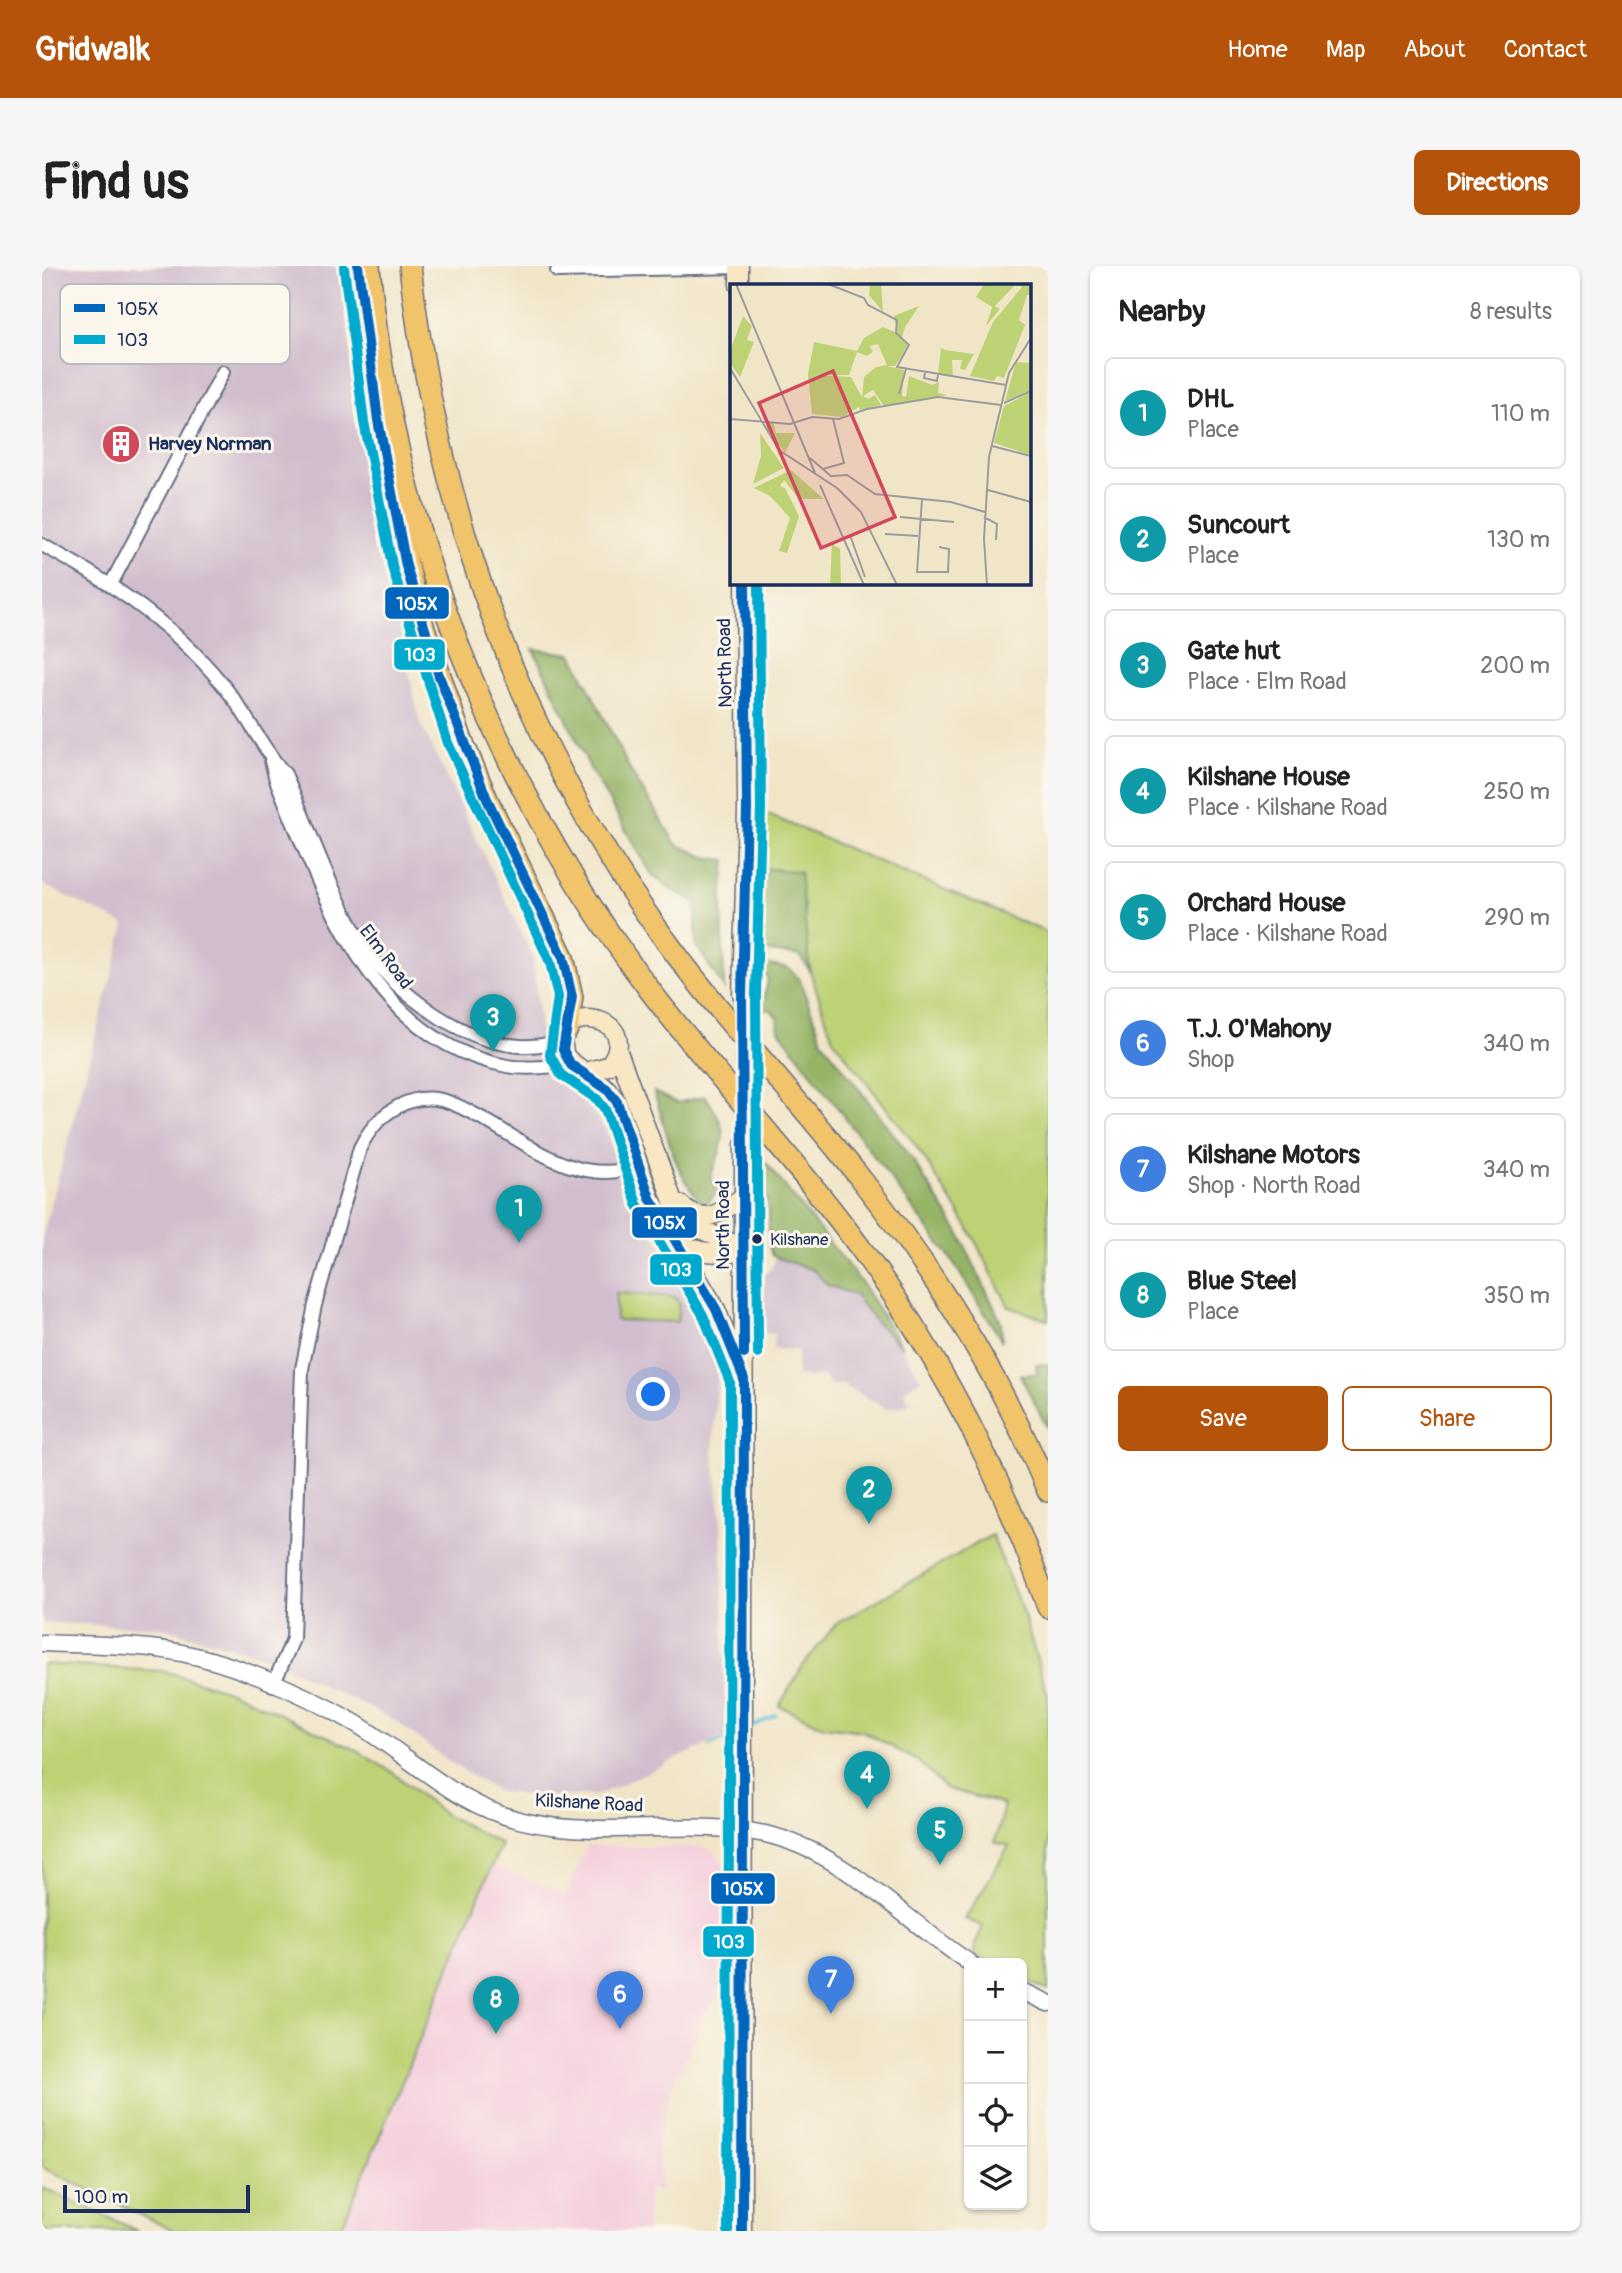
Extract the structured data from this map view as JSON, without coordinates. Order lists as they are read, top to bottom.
{
  "streets": {
    "main road": ["North Road"],
    "street": ["Elm Road", "Kilshane Road"]
  },
  "crossings": [
    ["North Road", "Kilshane Road"]
  ],
  "places": {
    "building": ["Harvey Norman"],
    "other": ["Kilshane"]
  },
  "lines": ["transit line 105X", "transit line 103"],
  "legend": ["105X", "103"],
  "scale_bar": "100 m",
  "page": {
    "header": "Gridwalk",
    "nav": [
      "Home",
      "Map",
      "About",
      "Contact"
    ],
    "buttons": [
      "Directions",
      ["Save", "Share"]
    ],
    "title": "Find us",
    "heading": ["Nearby", "8 results"],
    "list": [
      {
        "mark": "1",
        "name": "DHL",
        "note": "Place",
        "value": "110 m"
      },
      {
        "mark": "2",
        "name": "Suncourt",
        "note": "Place",
        "value": "130 m"
      },
      {
        "mark": "3",
        "name": "Gate hut",
        "note": "Place · Elm Road",
        "value": "200 m"
      },
      {
        "mark": "4",
        "name": "Kilshane House",
        "note": "Place · Kilshane Road",
        "value": "250 m"
      },
      {
        "mark": "5",
        "name": "Orchard House",
        "note": "Place · Kilshane Road",
        "value": "290 m"
      },
      {
        "mark": "6",
        "name": "T.J. O'Mahony",
        "note": "Shop",
        "value": "340 m"
      },
      {
        "mark": "7",
        "name": "Kilshane Motors",
        "note": "Shop · North Road",
        "value": "340 m"
      },
      {
        "mark": "8",
        "name": "Blue Steel",
        "note": "Place",
        "value": "350 m"
      }
    ],
    "pins": [
      "3",
      "1",
      "2",
      "4",
      "5",
      "7",
      "6",
      "8"
    ],
    "map_buttons": ["+", "−"],
    "scale": "100 m"
  }
}
